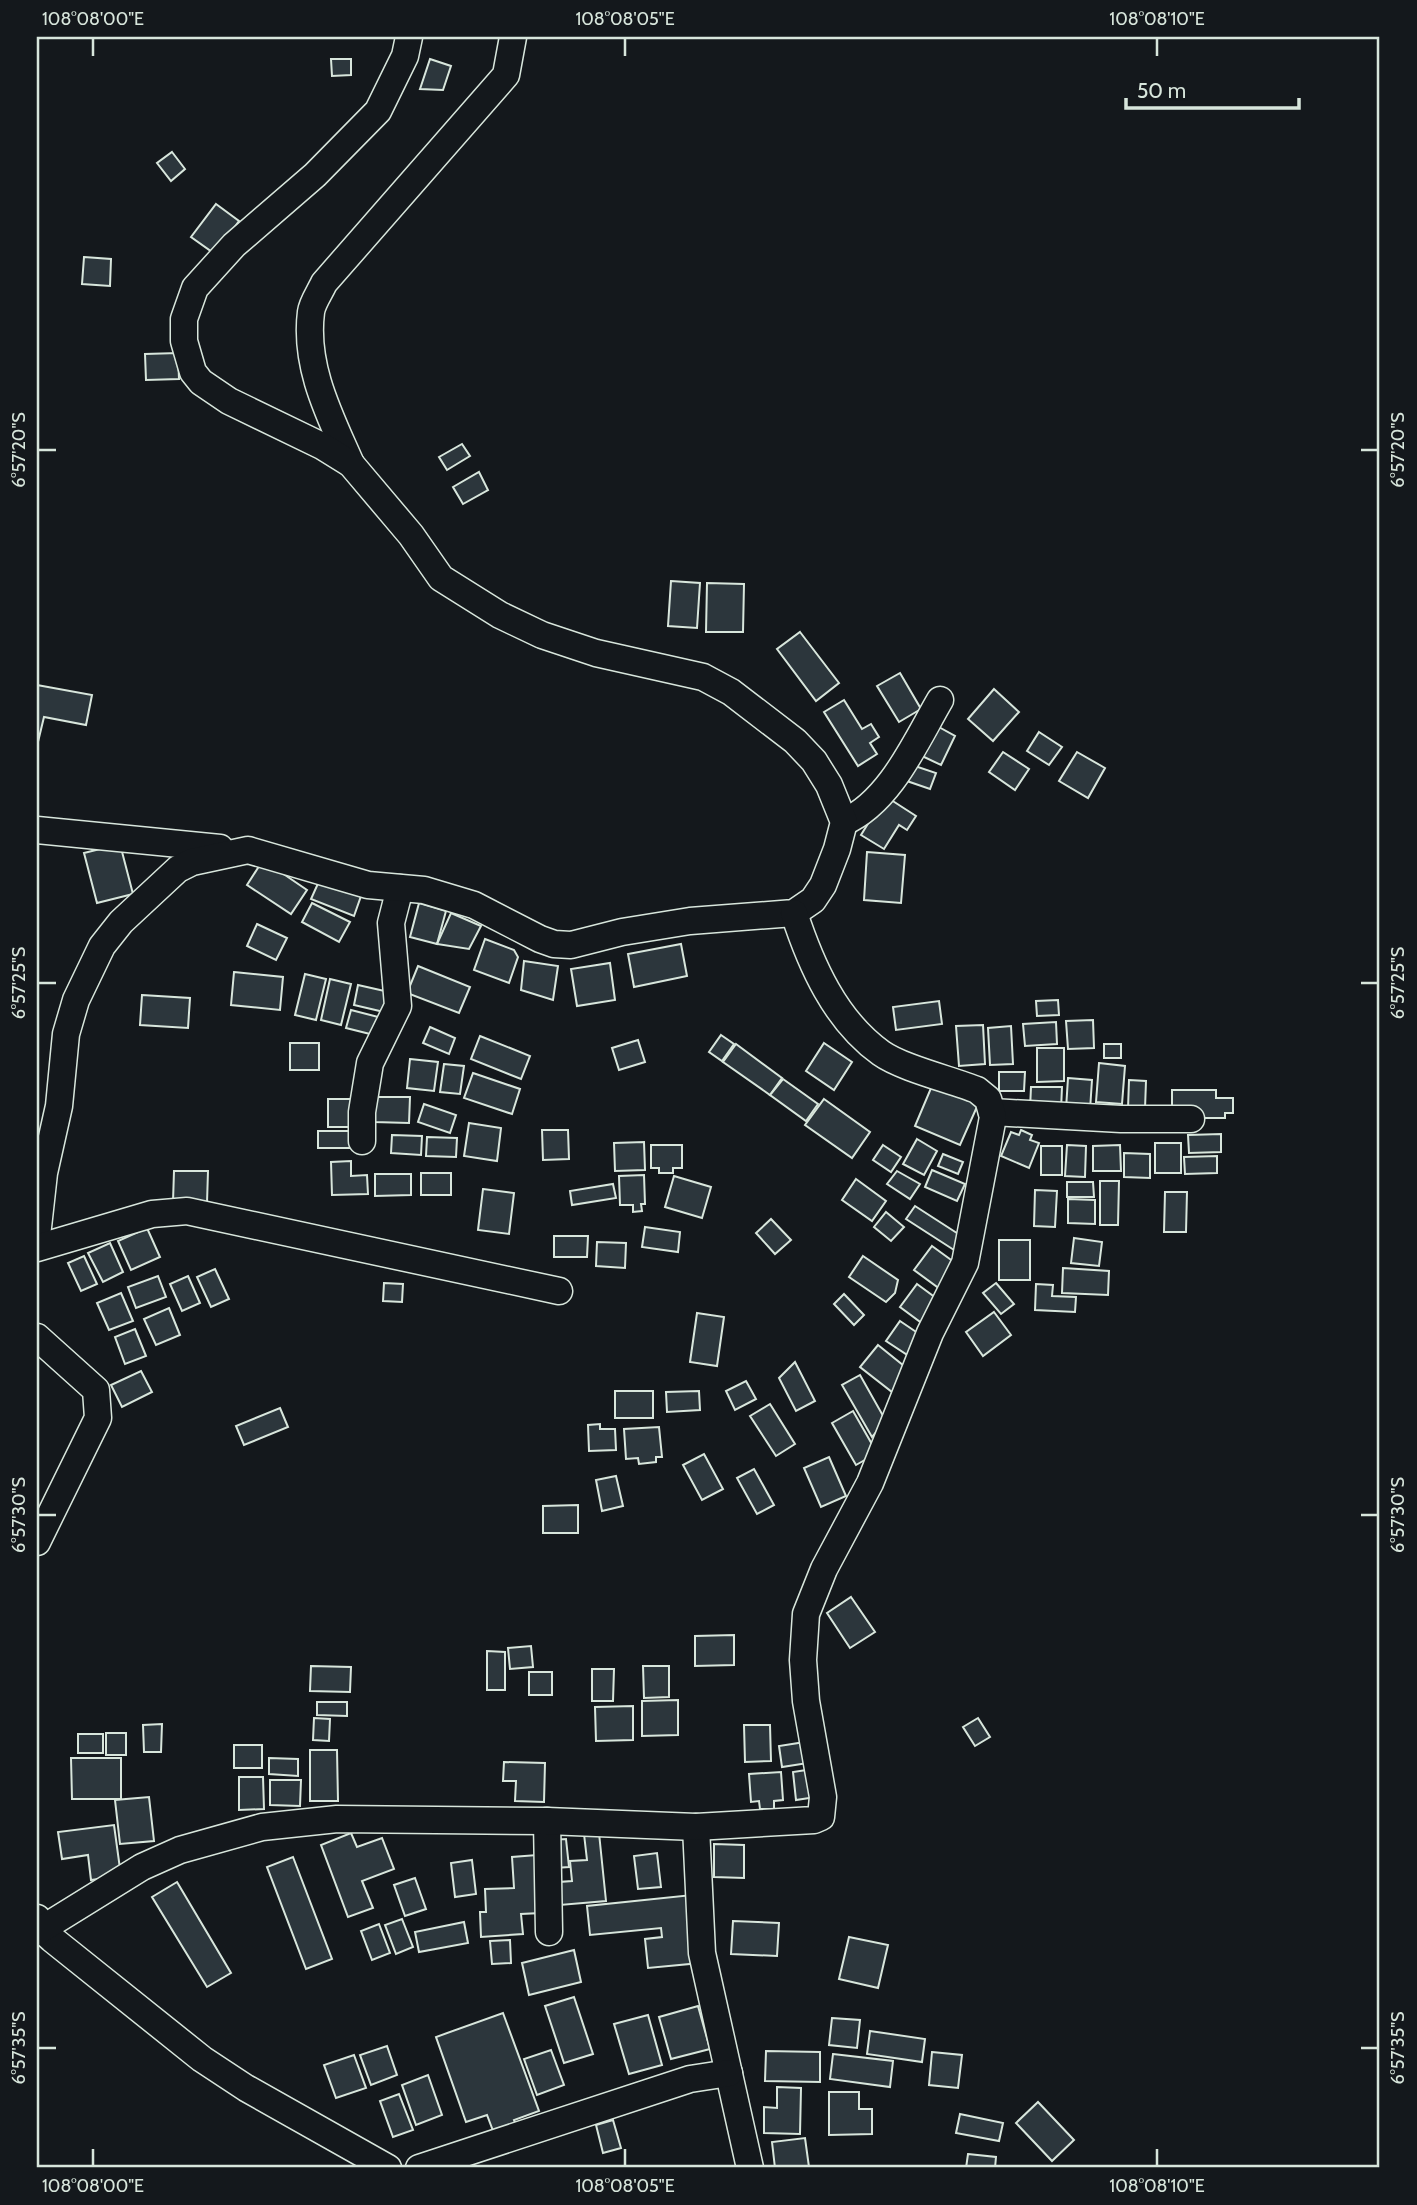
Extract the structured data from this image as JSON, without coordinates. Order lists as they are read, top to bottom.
{
  "scale_bar": "50 m",
  "coordinates": [
    "108°08'00\"E",
    "108°08'05\"E",
    "108°08'10\"E",
    "6°57'20\"S",
    "6°57'25\"S",
    "6°57'30\"S",
    "6°57'35\"S"
  ]
}
